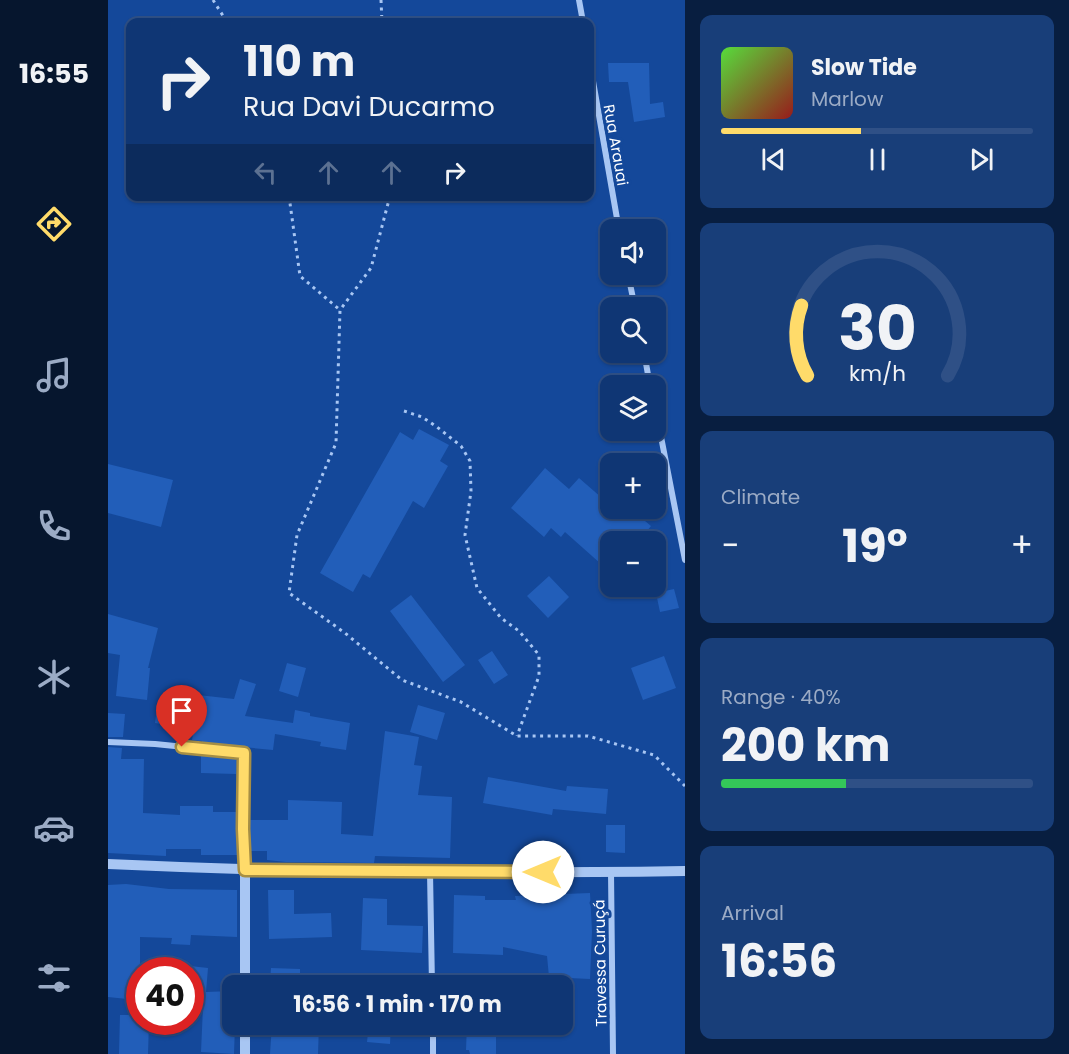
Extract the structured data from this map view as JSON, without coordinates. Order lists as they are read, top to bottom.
{
  "streets": {
    "street": ["Rua Arauai", "Travessa Curuçá"]
  },
  "page": {
    "tabs": "16:55",
    "turn": ["110 m", "Rua Davi Ducarmo"],
    "song": ["Slow Tide", "Marlow"],
    "map_buttons": ["+", "−"],
    "tile": [
      "Climate",
      ["Range · 40%", "200 km"],
      ["Arrival", "16:56"]
    ],
    "heat": ["−", "19°", "+"],
    "limit": "40",
    "trip": "16:56 · 1 min · 170 m",
    "gauge": ["30", "km/h"]
  }
}
